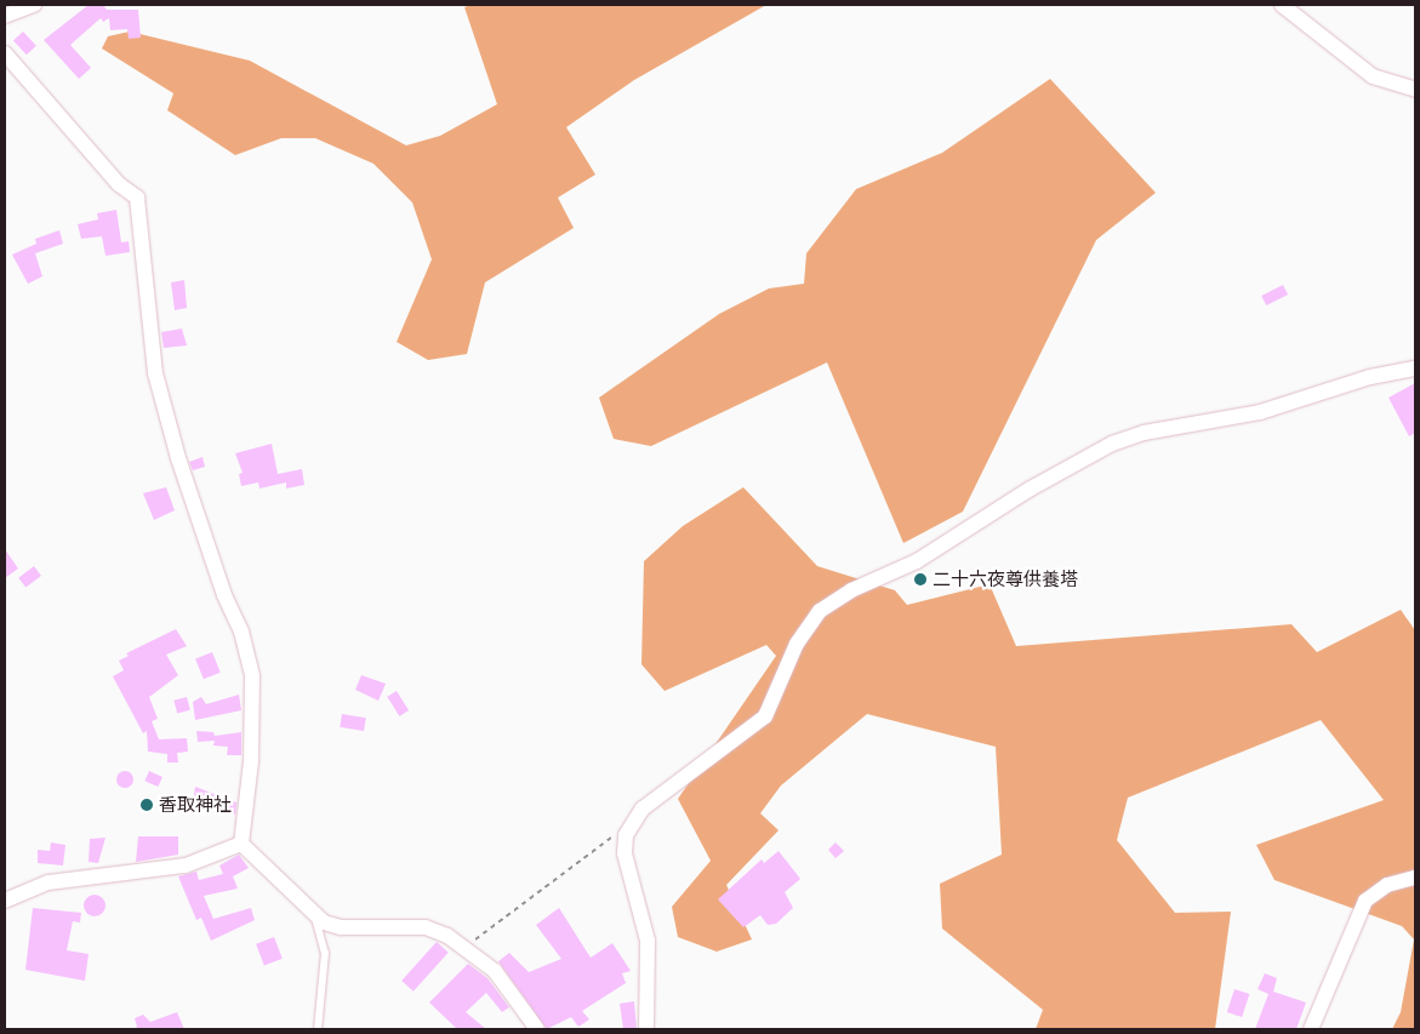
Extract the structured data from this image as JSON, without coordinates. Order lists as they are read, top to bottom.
{
  "places": ["二十六夜尊供養塔", "香取神社"]
}
